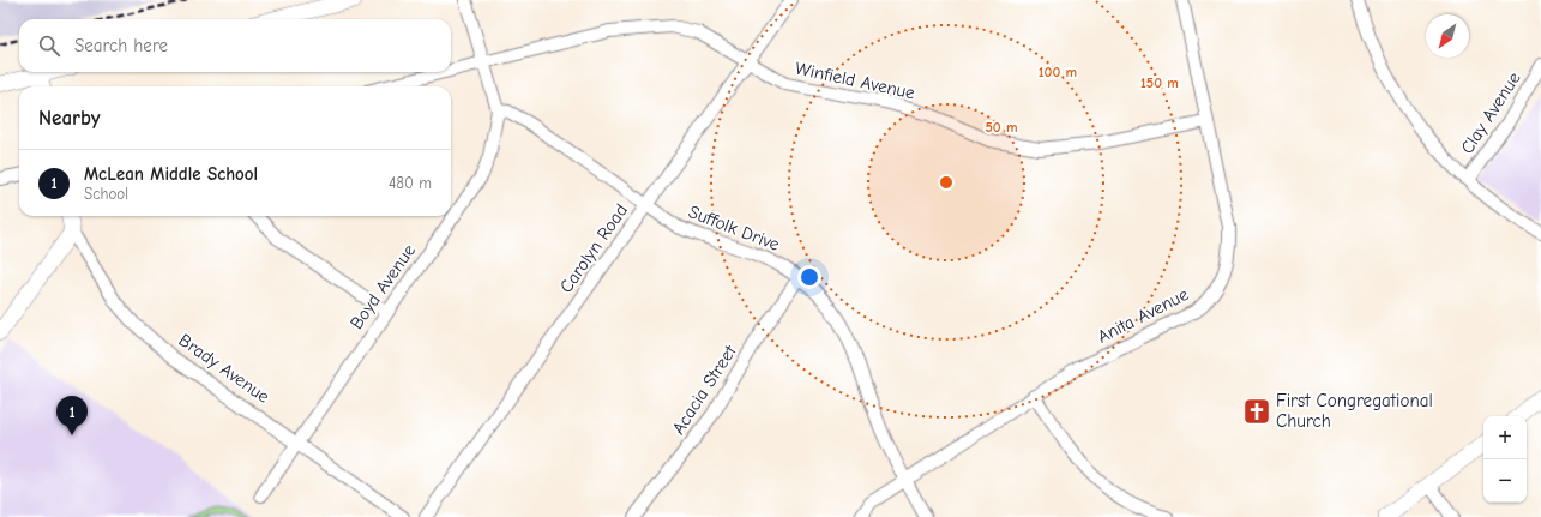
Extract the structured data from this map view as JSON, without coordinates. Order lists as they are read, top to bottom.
{
  "streets": {
    "street": [
      "Winfield Avenue",
      "Clay Avenue",
      "Suffolk Drive",
      "Carolyn Road",
      "Boyd Avenue",
      "Anita Avenue",
      "Brady Avenue",
      "Acacia Street"
    ]
  },
  "crossings": [
    ["Winfield Avenue", "Carolyn Road"],
    ["Winfield Avenue", "Boyd Avenue"],
    ["Winfield Avenue", "Anita Avenue"],
    ["Suffolk Drive", "Carolyn Road"],
    ["Suffolk Drive", "Boyd Avenue"],
    ["Suffolk Drive", "Anita Avenue"],
    ["Suffolk Drive", "Acacia Street"],
    ["Boyd Avenue", "Brady Avenue"]
  ],
  "places": {
    "church": ["First Congregational Church"]
  },
  "north": "bottom left",
  "page": {
    "search": "Search here",
    "heading": "Nearby",
    "list": [
      {
        "mark": "1",
        "name": "McLean Middle School",
        "note": "School",
        "value": "480 m"
      }
    ],
    "pins": "1",
    "map_buttons": ["+", "−"]
  },
  "rings": ["100 m", "150 m", "50 m"]
}
